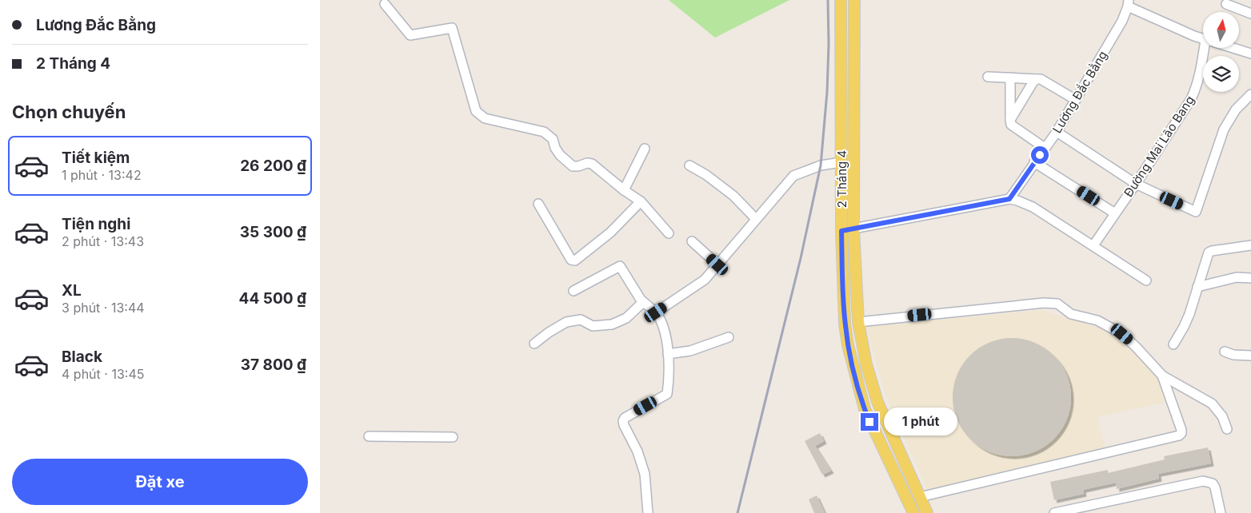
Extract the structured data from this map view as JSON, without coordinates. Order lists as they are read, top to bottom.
{
  "streets": {
    "main road": ["2 Tháng 4"],
    "street": ["Lương Đắc Bằng", "Đường Mai Lão Bang"]
  },
  "north": "top",
  "page": {
    "banner": ["Lương Đắc Bằng", "2 Tháng 4"],
    "heading": "Chọn chuyến",
    "list": [
      {
        "name": "Tiết kiệm",
        "note": "1 phút · 13:42",
        "value": "26 200 ₫"
      },
      {
        "name": "Tiện nghi",
        "note": "2 phút · 13:43",
        "value": "35 300 ₫"
      },
      {
        "name": "XL",
        "note": "3 phút · 13:44",
        "value": "44 500 ₫"
      },
      {
        "name": "Black",
        "note": "4 phút · 13:45",
        "value": "37 800 ₫"
      }
    ],
    "bubble": "1 phút",
    "buttons": "Đặt xe"
  }
}
